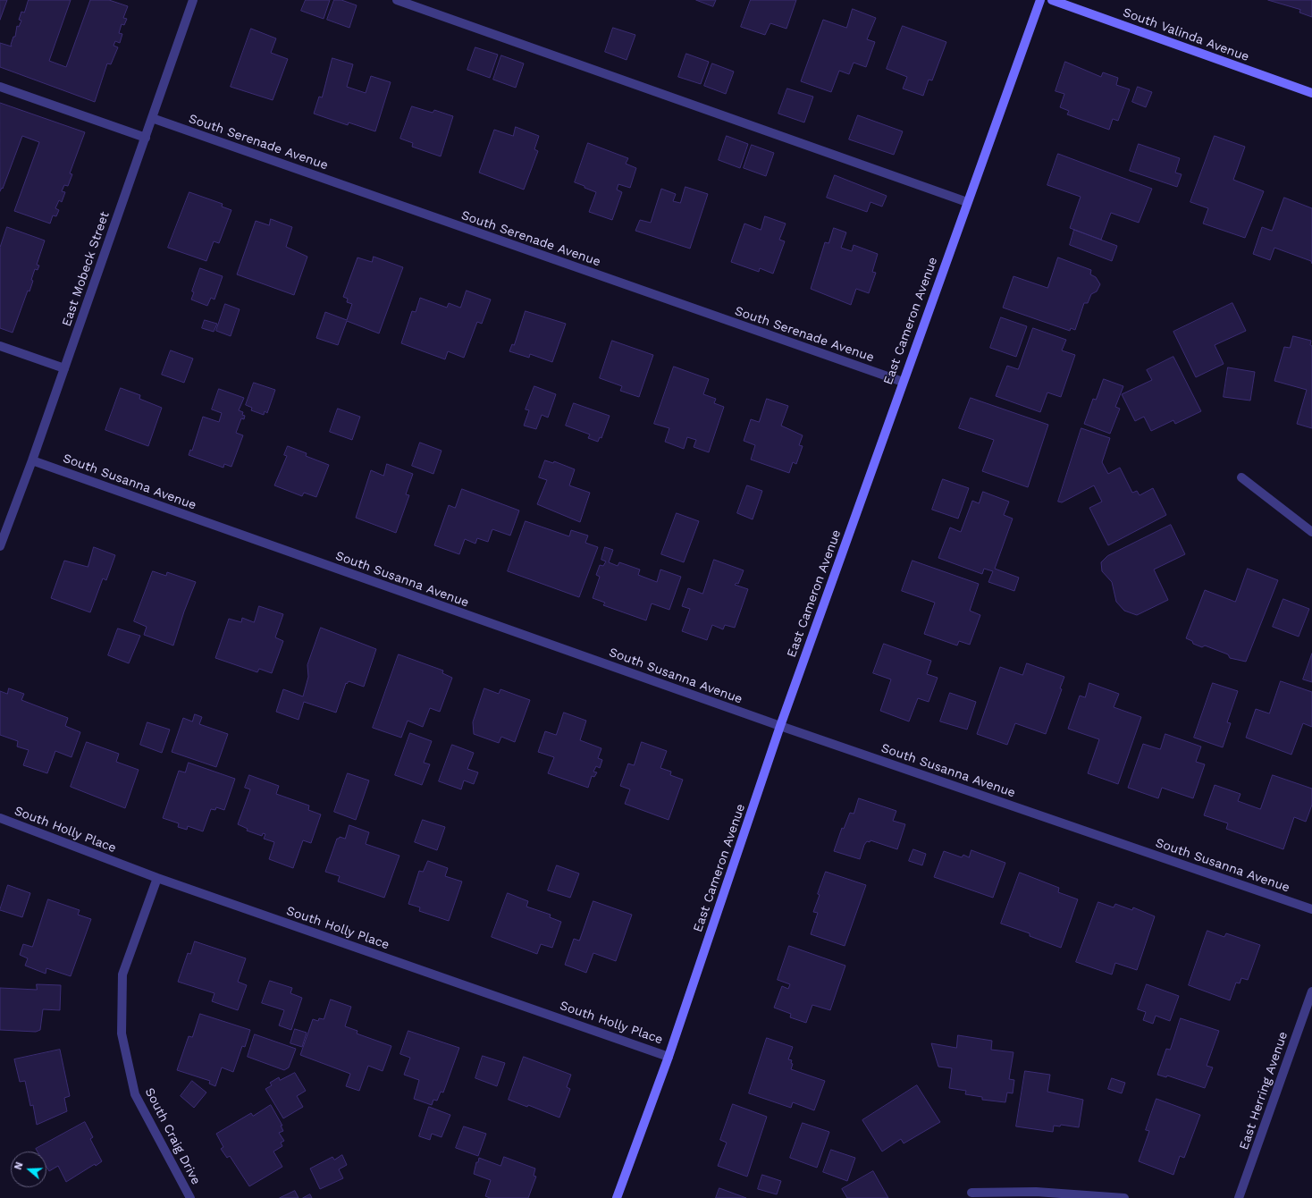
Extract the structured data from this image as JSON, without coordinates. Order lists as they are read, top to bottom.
{
  "streets": {
    "main road": ["South Valinda Avenue", "East Cameron Avenue"],
    "street": [
      "South Serenade Avenue",
      "East Mobeck Street",
      "South Susanna Avenue",
      "South Holly Place",
      "East Herring Avenue",
      "South Craig Drive"
    ]
  },
  "crossings": [
    ["South Serenade Avenue", "East Mobeck Street"],
    ["South Serenade Avenue", "East Cameron Avenue"],
    ["East Mobeck Street", "South Susanna Avenue"],
    ["East Cameron Avenue", "South Susanna Avenue"],
    ["East Cameron Avenue", "South Holly Place"],
    ["South Holly Place", "South Craig Drive"]
  ],
  "north": "left"
}
